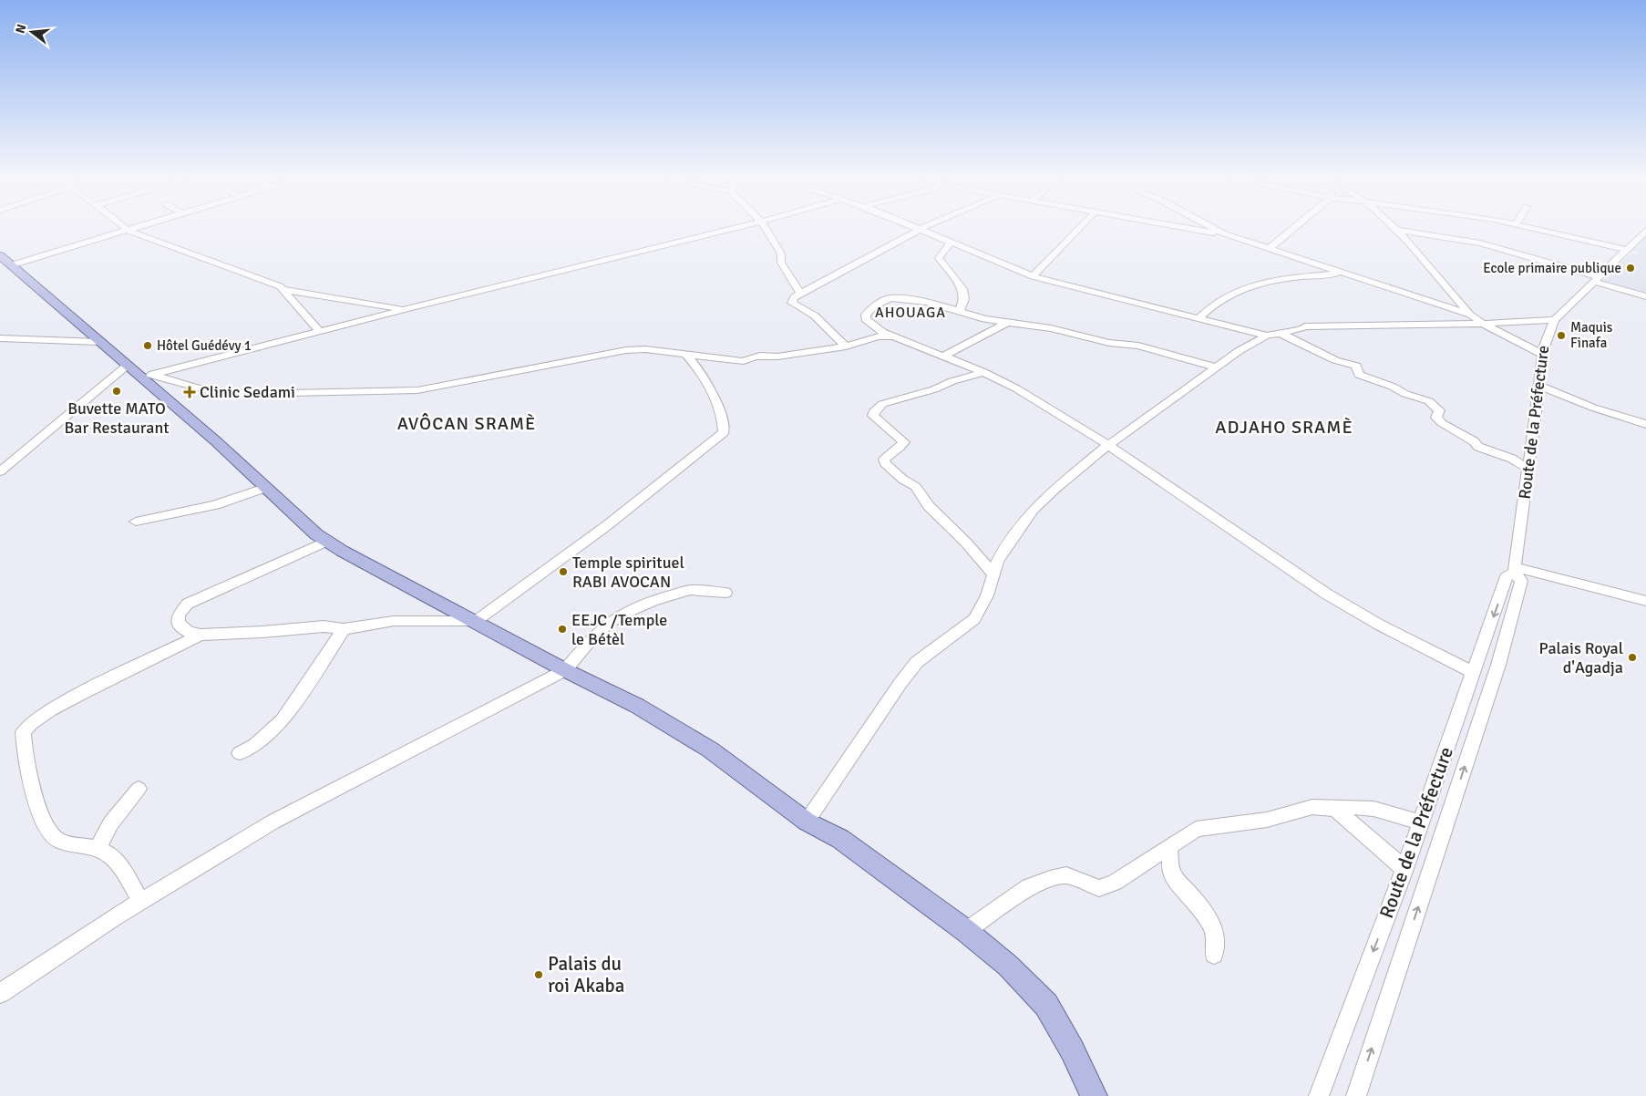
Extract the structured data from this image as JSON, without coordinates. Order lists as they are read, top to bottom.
{
  "streets": {
    "street": ["Route de la Préfecture"]
  },
  "districts": ["AHOUAGA", "AVÔCAN SRAMÈ", "ADJAHO SRAMÈ"],
  "places": {
    "other": [
      "Ecole primaire publique",
      "Maquis Finafa",
      "Hôtel Guédévy 1",
      "Buvette MATO Bar Restaurant",
      "Temple spirituel RABI AVOCAN",
      "EEJC /Temple le Bétèl",
      "Palais Royal d'Agadja",
      "Palais du roi Akaba"
    ],
    "health": ["Clinic Sedami"]
  },
  "north": "left"
}
